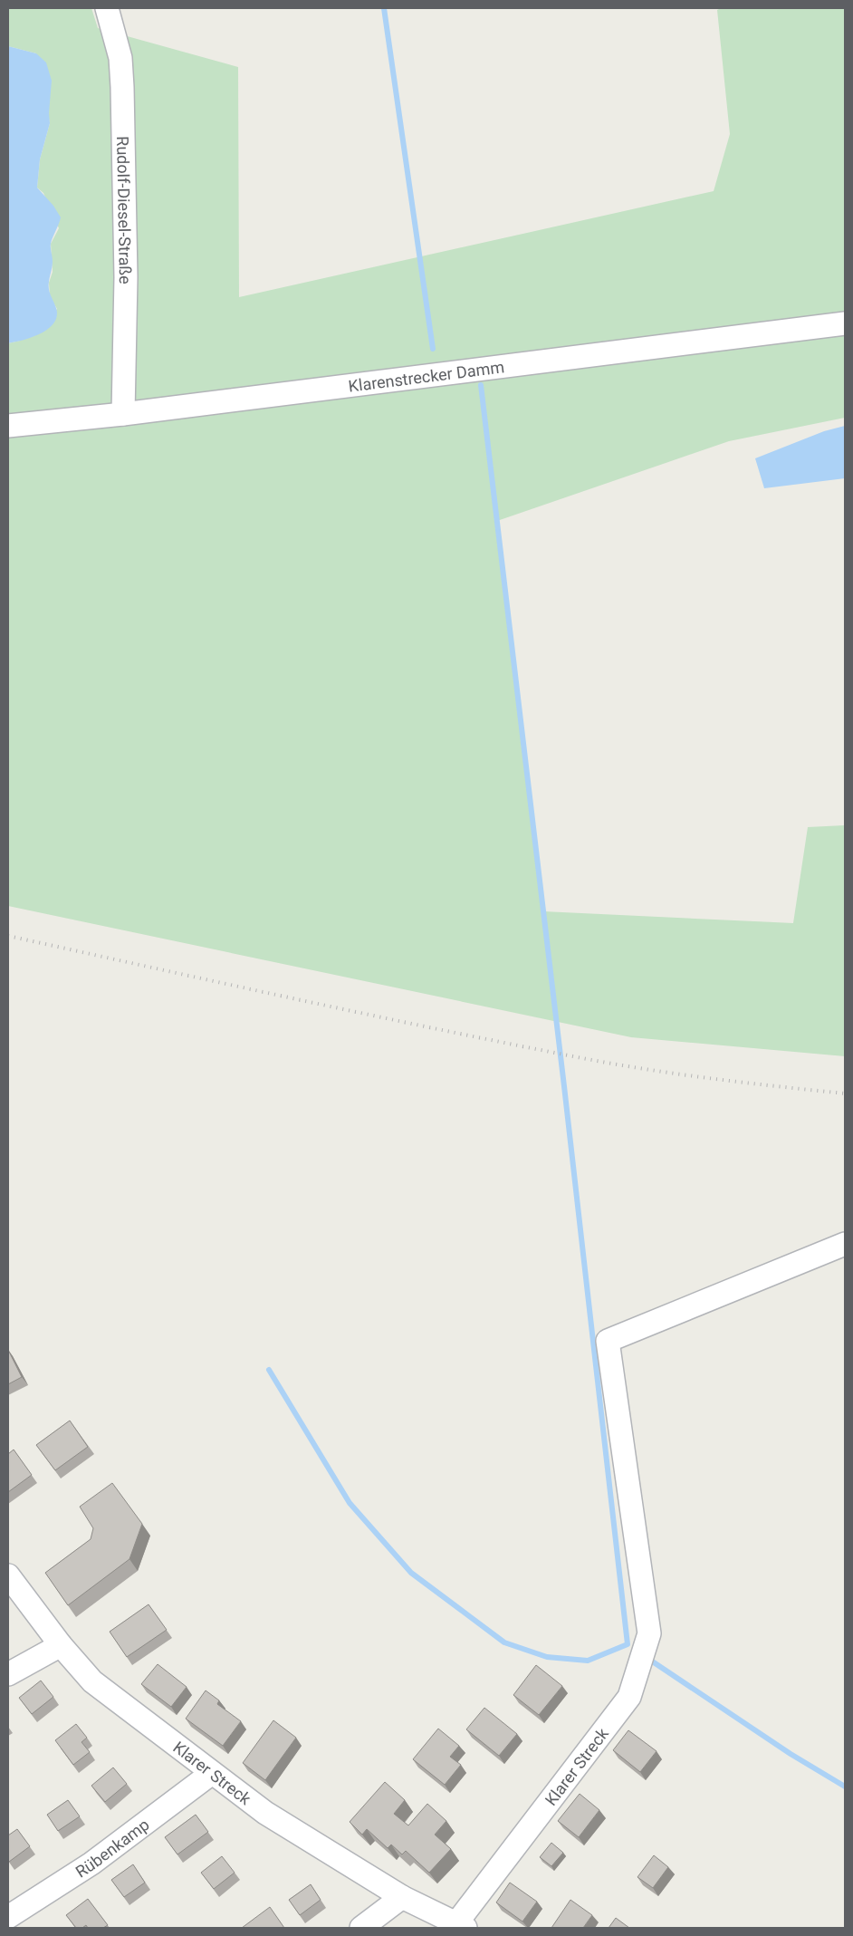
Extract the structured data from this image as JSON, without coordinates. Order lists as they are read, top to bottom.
{
  "streets": {
    "street": [
      "Rudolf-Diesel-Straße",
      "Klarenstrecker Damm",
      "Klarer Streck",
      "Rübenkamp"
    ]
  },
  "crossings": [
    ["Rudolf-Diesel-Straße", "Klarenstrecker Damm"],
    ["Klarer Streck", "Rübenkamp"]
  ]
}
